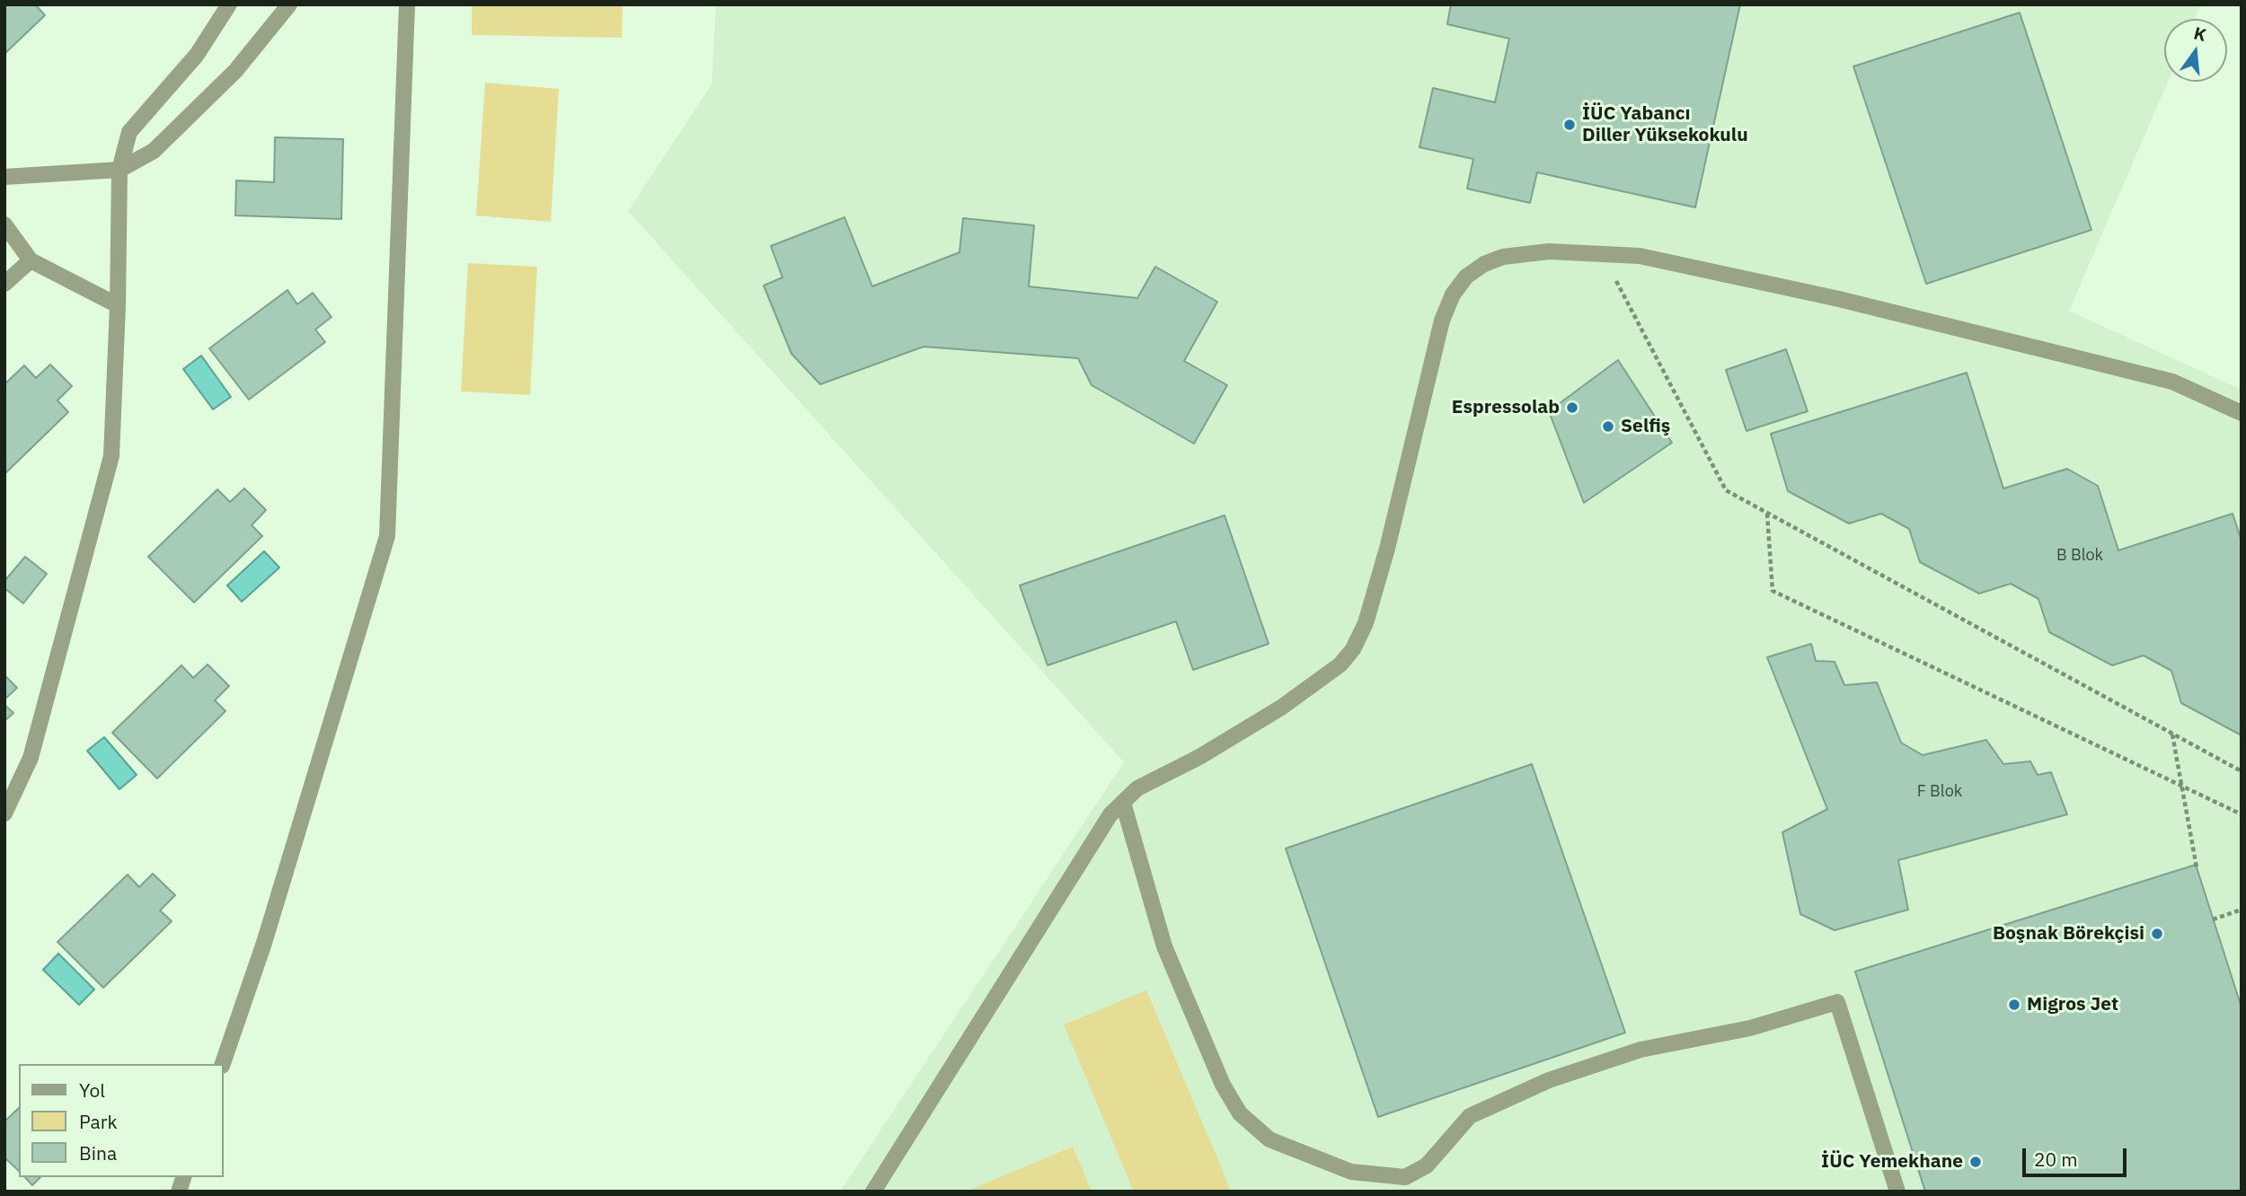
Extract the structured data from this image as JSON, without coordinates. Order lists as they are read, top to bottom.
{
  "places": [
    "İÜC Yabancı Diller Yüksekokulu",
    "Espressolab",
    "Selfiş",
    "Boşnak Börekçisi",
    "Migros Jet",
    "İÜC Yemekhane"
  ],
  "house_numbers": ["B Blok", "F Blok"],
  "legend": ["Yol", "Park", "Bina"],
  "scale_bar": "20 m",
  "north": "top"
}
